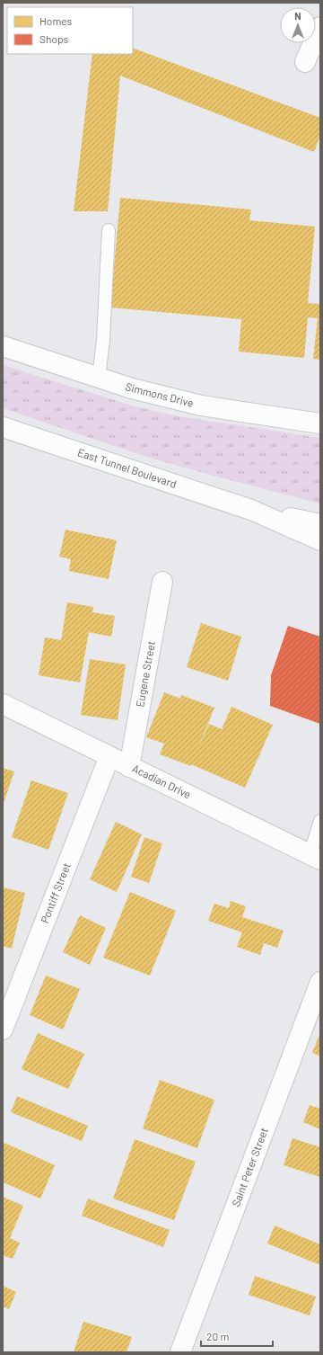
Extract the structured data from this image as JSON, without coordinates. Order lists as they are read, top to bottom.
{
  "streets": {
    "street": [
      "Simmons Drive",
      "East Tunnel Boulevard",
      "Eugene Street",
      "Acadian Drive",
      "Pontiff Street",
      "Saint Peter Street"
    ]
  },
  "crossings": [
    ["Eugene Street", "Acadian Drive"],
    ["Acadian Drive", "Pontiff Street"]
  ],
  "legend": ["Homes", "Shops"],
  "scale_bar": "20 m",
  "north": "top"
}
